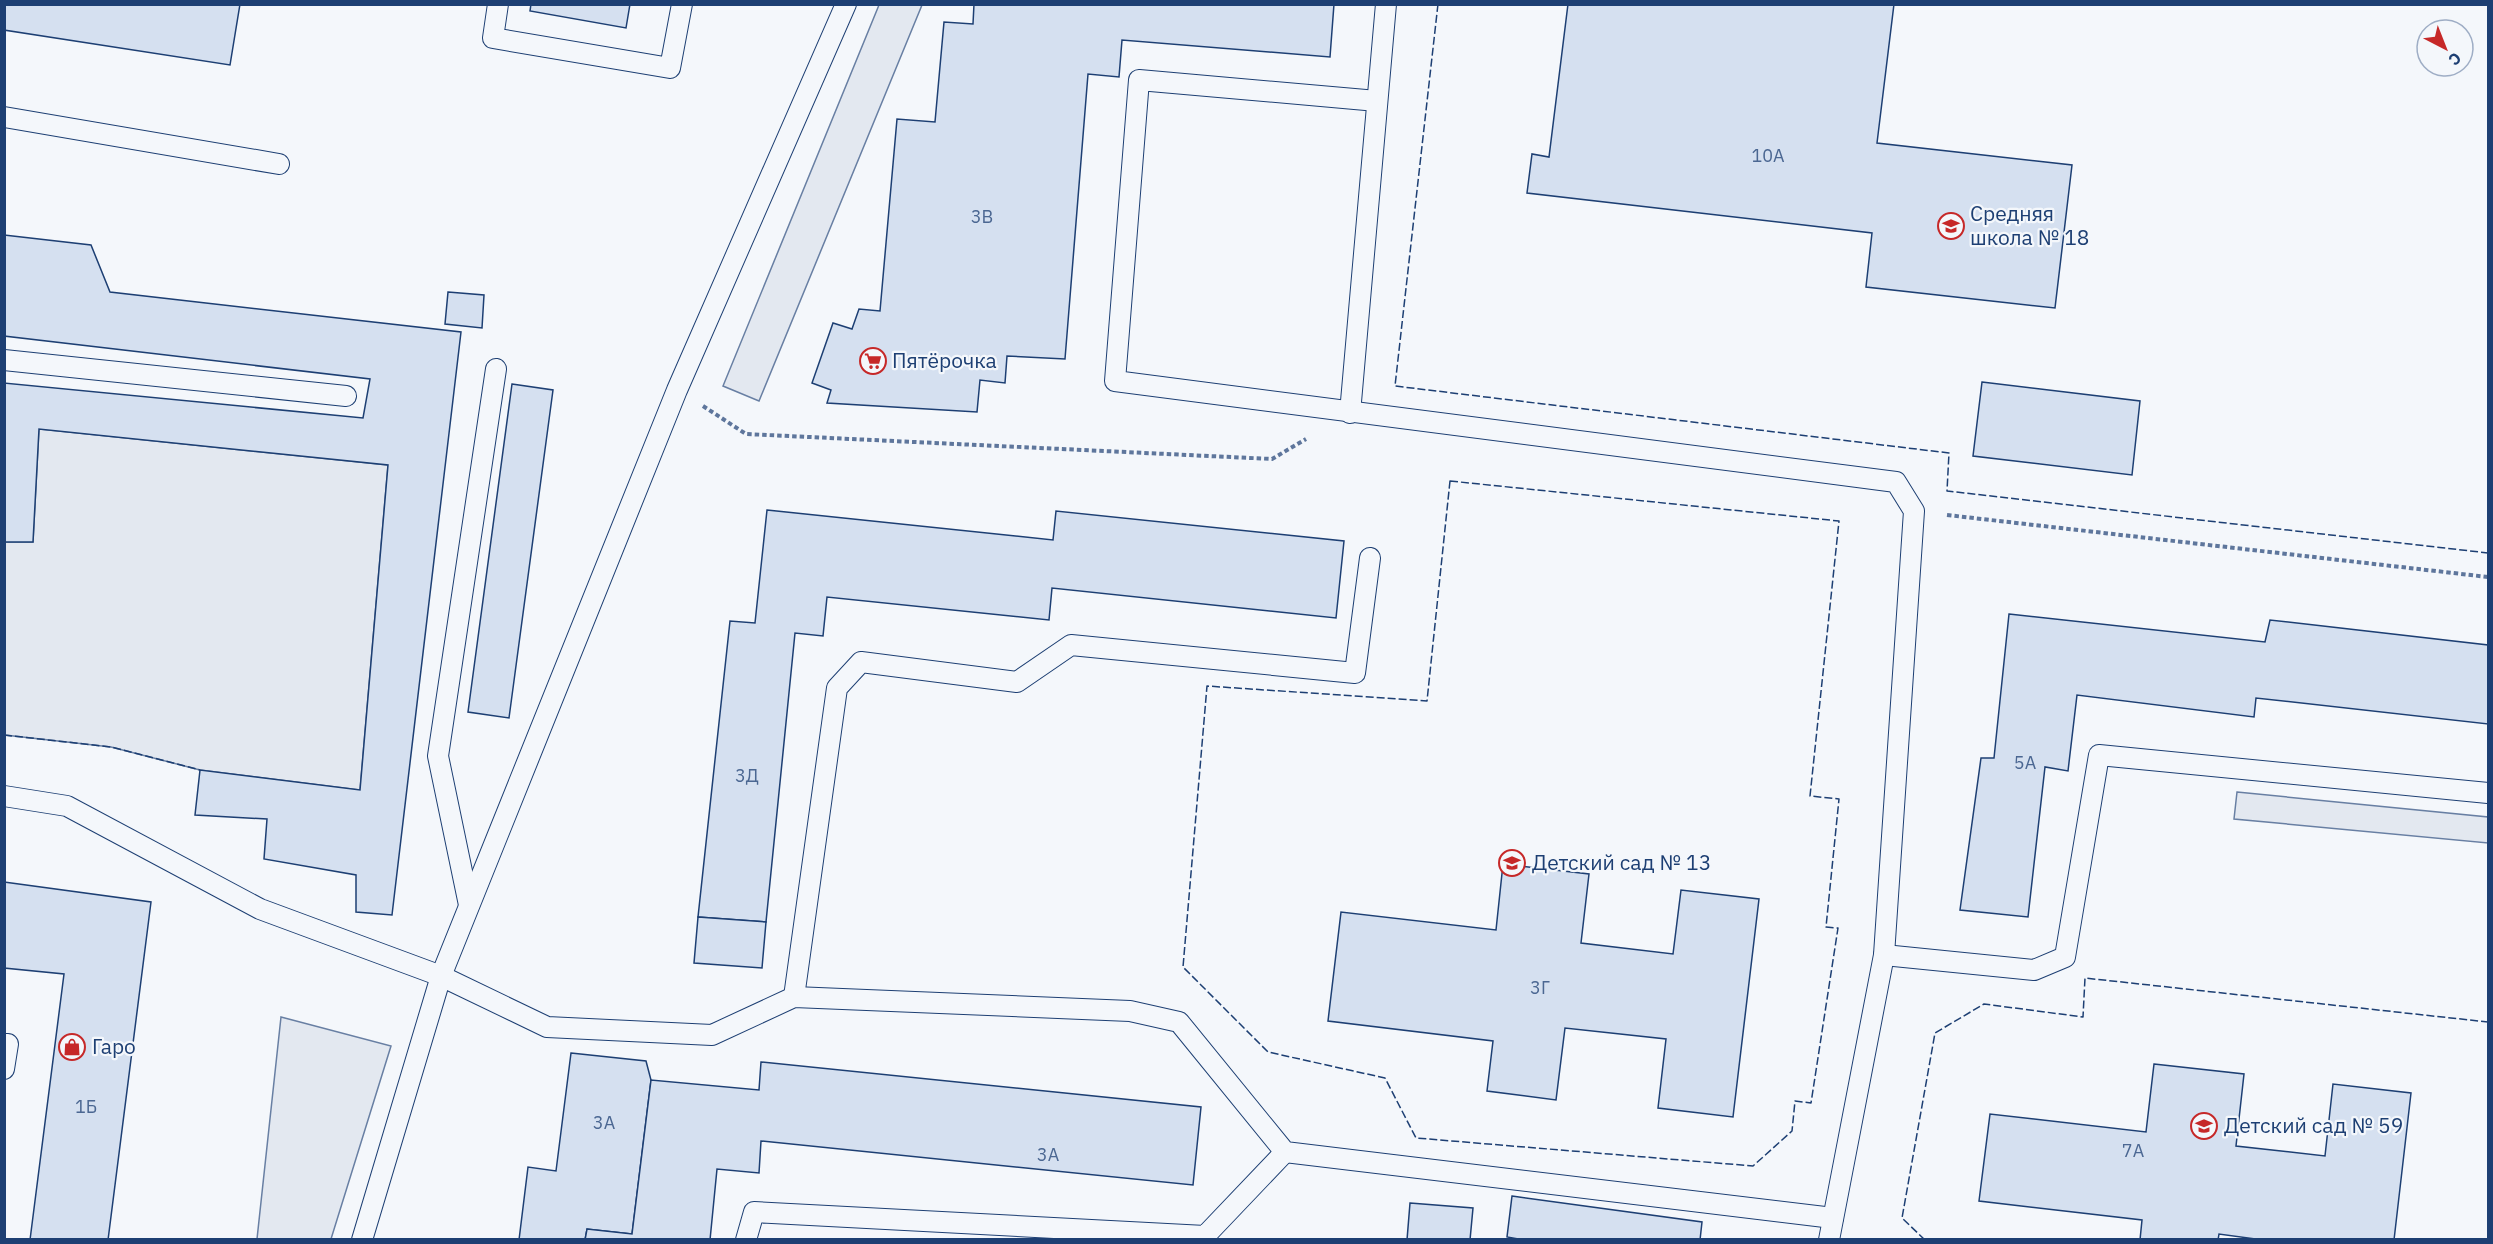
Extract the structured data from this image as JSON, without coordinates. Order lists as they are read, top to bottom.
{
  "places": {
    "school or university": ["Средняя школа № 18", "Детский сад № 13", "Детский сад № 59"],
    "supermarket": ["Пятёрочка"],
    "shop": ["Гаро"]
  },
  "house_numbers": [
    "10А",
    "3В",
    "5А",
    "3Д",
    "3Г",
    "1Б",
    "3А",
    "7А",
    "3А"
  ],
  "north": "bottom right"
}
